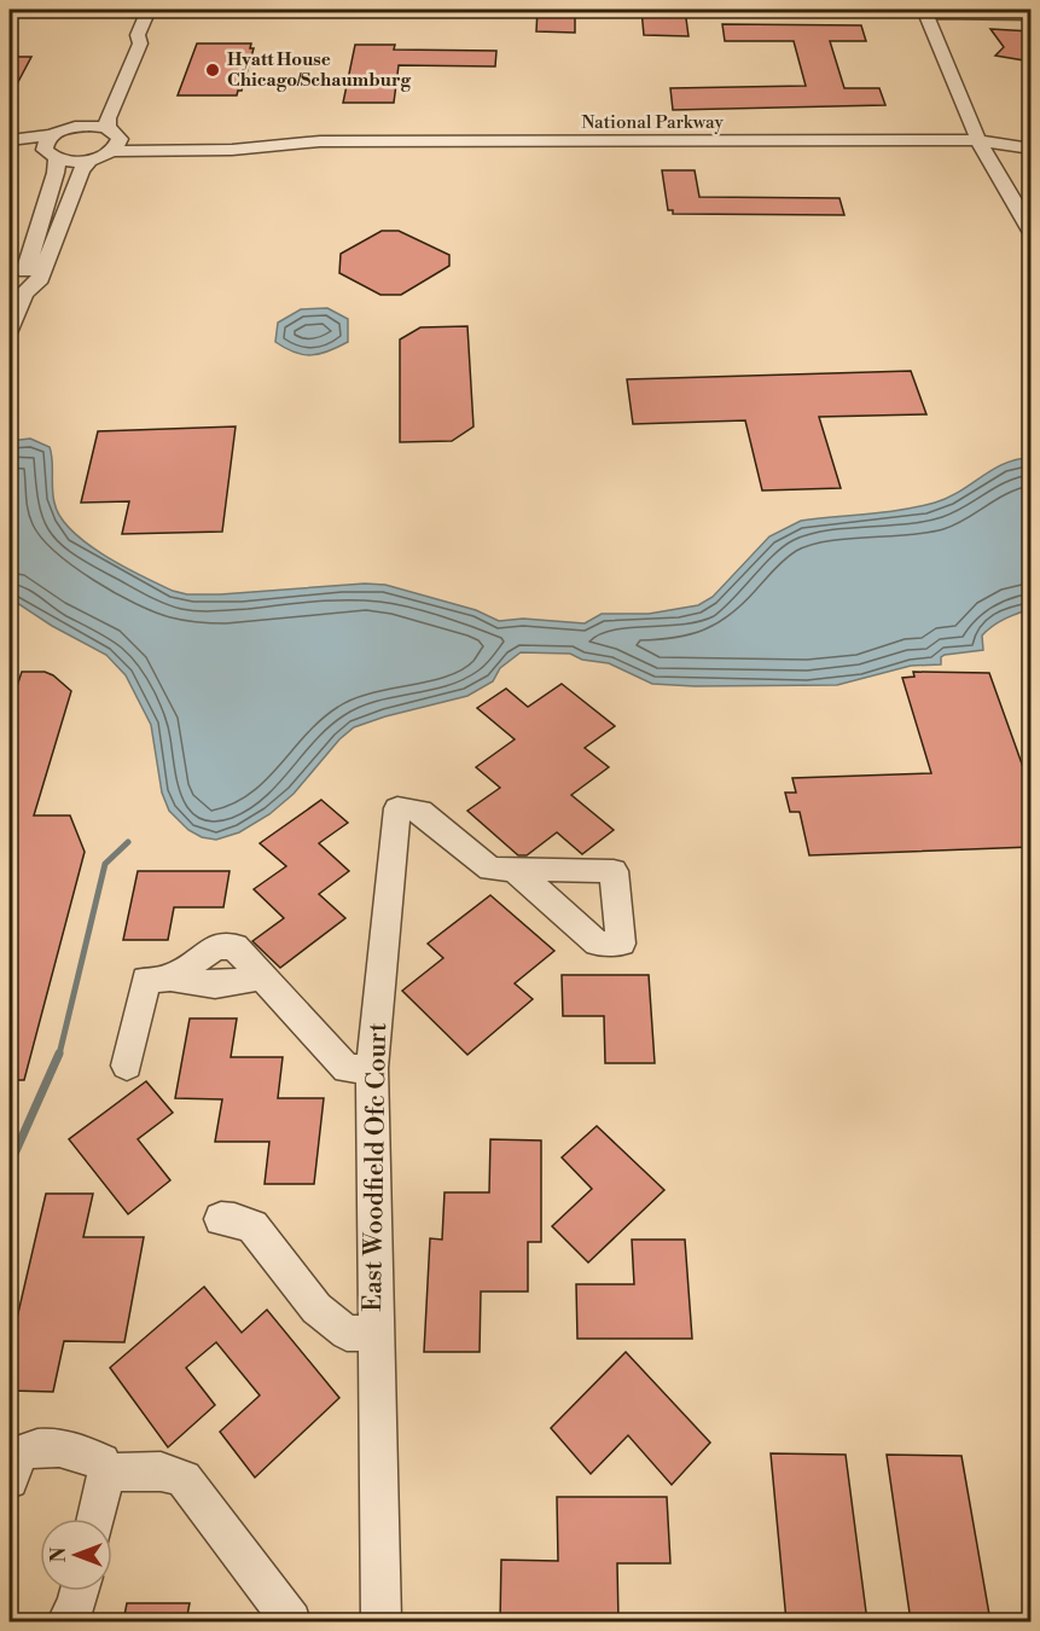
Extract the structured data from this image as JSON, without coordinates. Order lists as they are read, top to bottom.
{
  "streets": {
    "street": ["National Parkway", "East Woodfield Ofc Court"]
  },
  "places": ["Hyatt House Chicago/Schaumburg"],
  "north": "left"
}
